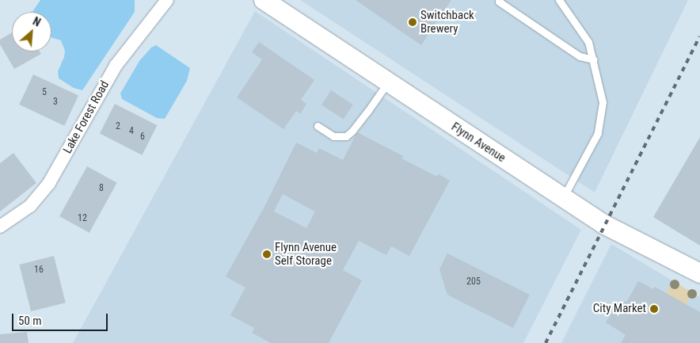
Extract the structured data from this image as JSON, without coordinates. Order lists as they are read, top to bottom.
{
  "streets": {
    "street": ["Lake Forest Road", "Flynn Avenue"]
  },
  "places": ["Switchback Brewery", "Flynn Avenue Self Storage", "City Market"],
  "house_numbers": [
    "5",
    "3",
    "2",
    "4",
    "6",
    "8",
    "12",
    "16",
    "205"
  ],
  "scale_bar": "50 m",
  "north": "top right"
}
